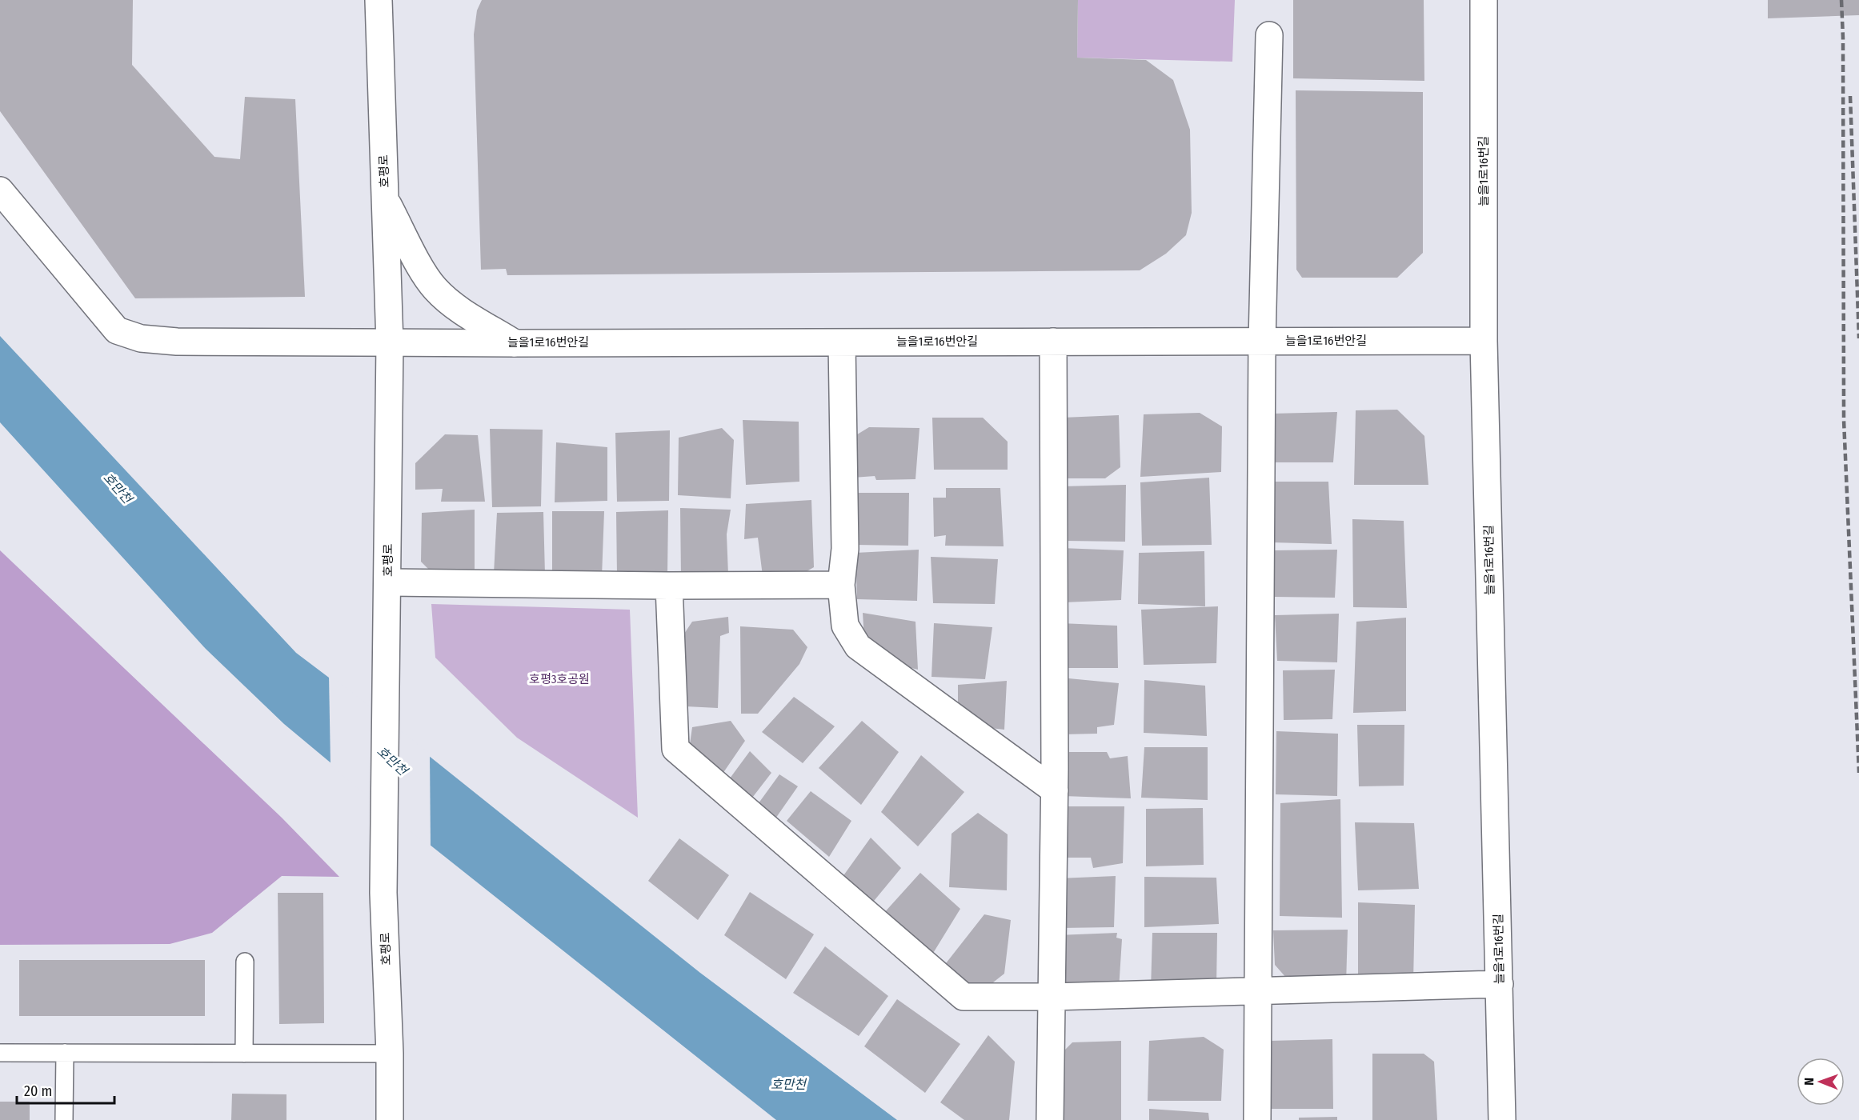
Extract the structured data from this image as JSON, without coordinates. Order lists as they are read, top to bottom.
{
  "streets": {
    "street": ["호평로", "늘을1로16번길", "늘을1로16번안길"]
  },
  "crossings": [
    ["호평로", "늘을1로16번안길"],
    ["늘을1로16번길", "늘을1로16번안길"]
  ],
  "water": ["호만천"],
  "parks": ["호평3호공원"],
  "scale_bar": "20 m",
  "north": "left"
}
